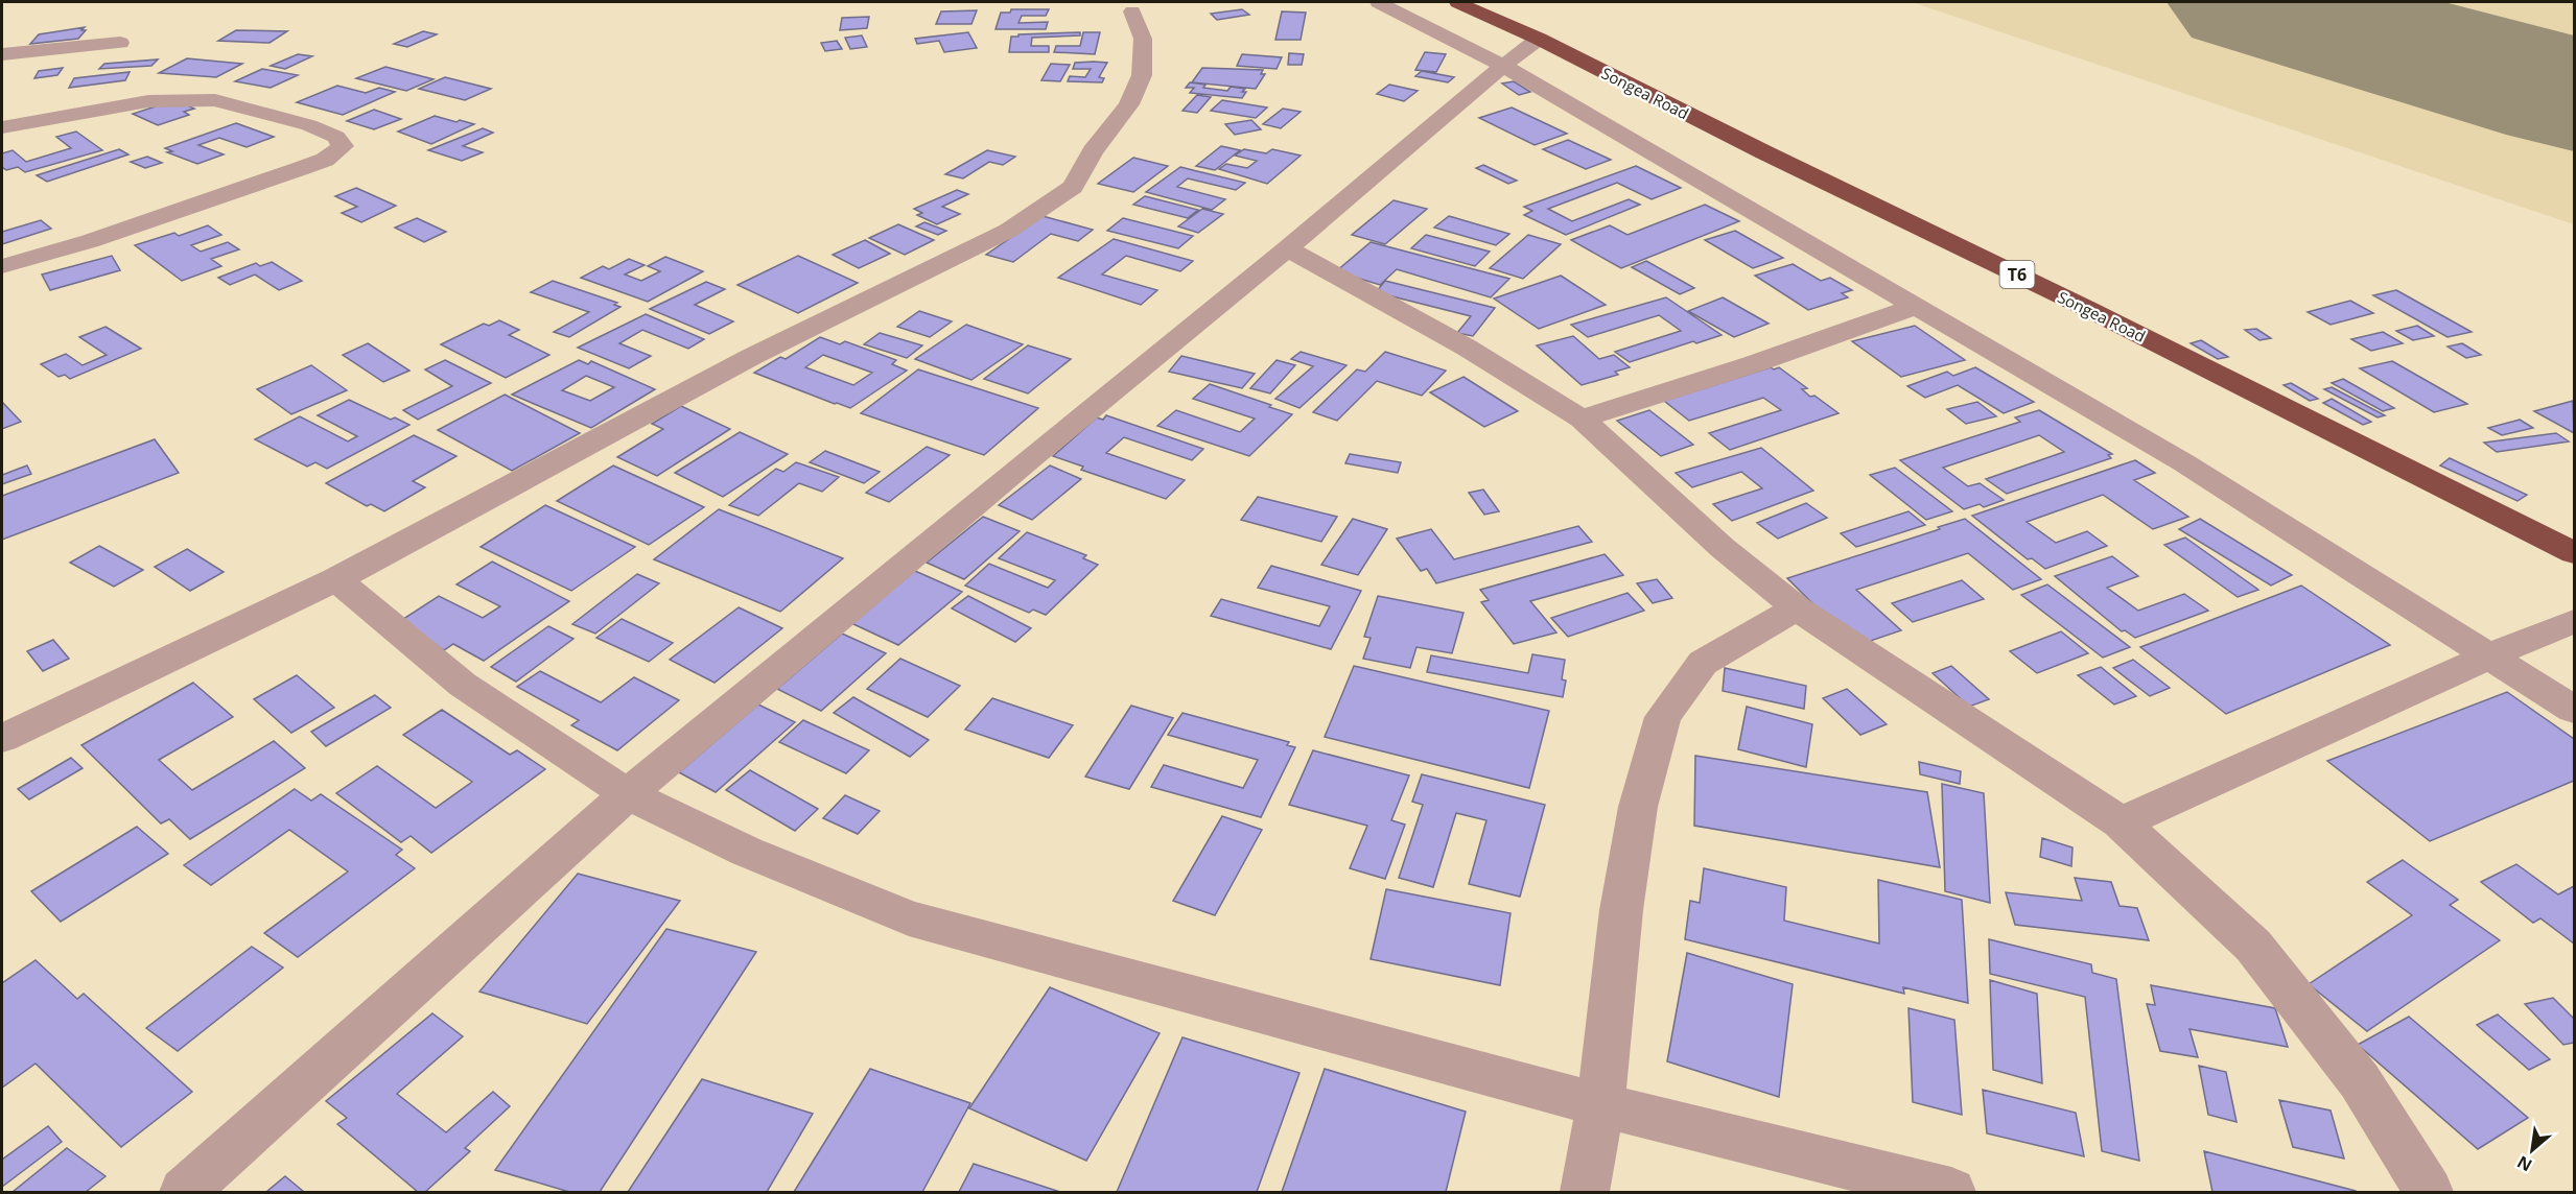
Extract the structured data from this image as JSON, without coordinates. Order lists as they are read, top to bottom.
{
  "streets": {
    "highway": ["Songea Road", "T6"]
  },
  "north": "bottom left"
}
